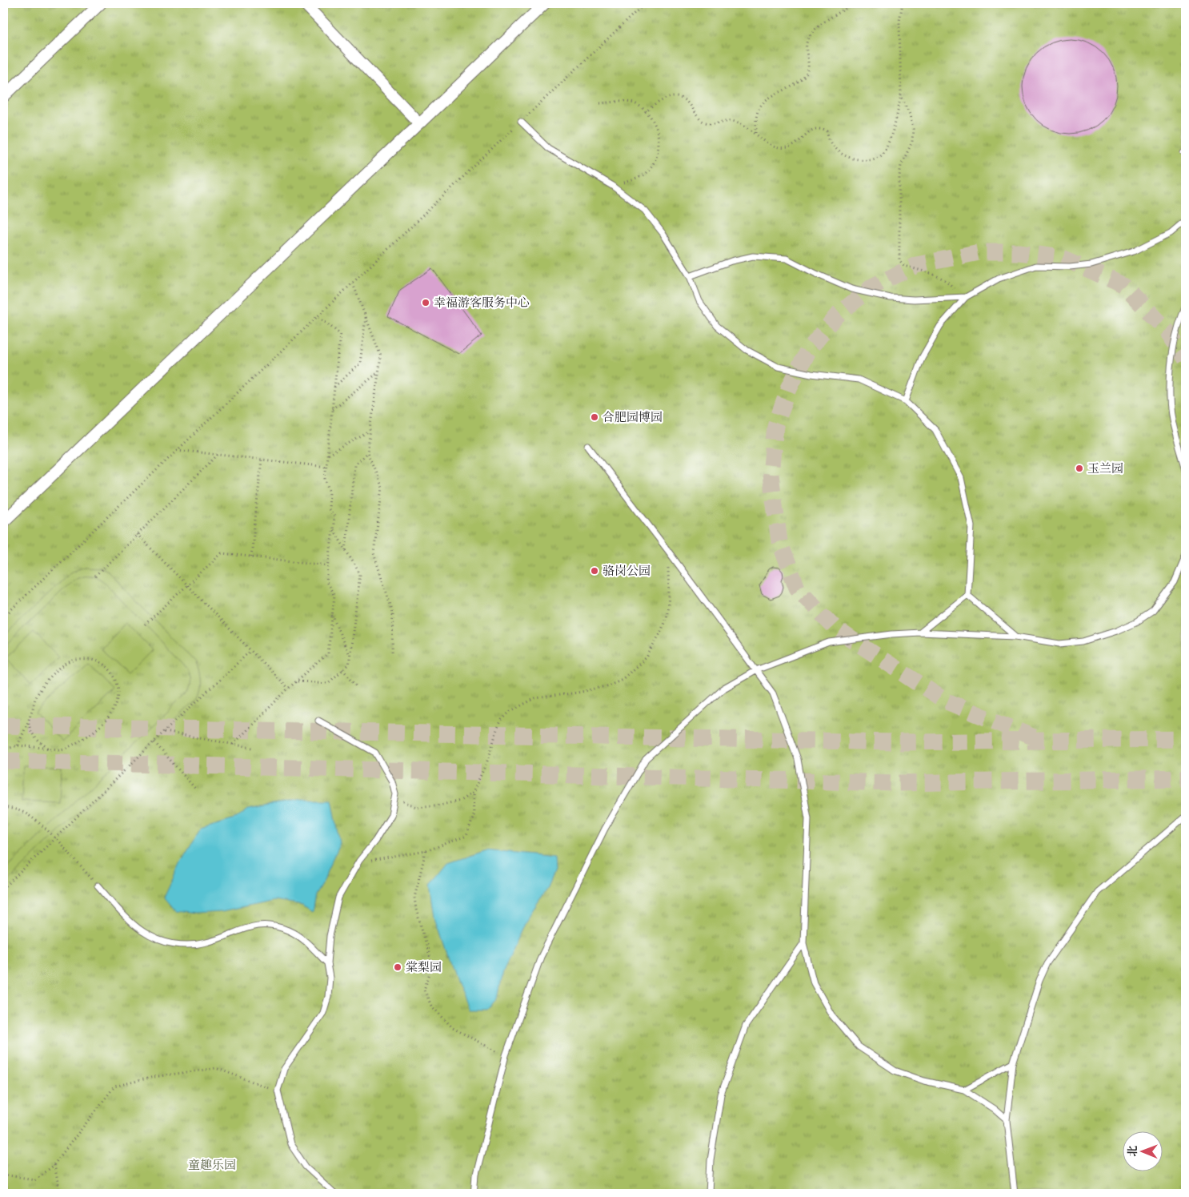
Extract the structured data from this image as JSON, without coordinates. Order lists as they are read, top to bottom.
{
  "parks": ["童趣乐园"],
  "places": [
    "幸福游客服务中心",
    "合肥园博园",
    "玉兰园",
    "骆岗公园",
    "棠梨园"
  ],
  "north": "left"
}
